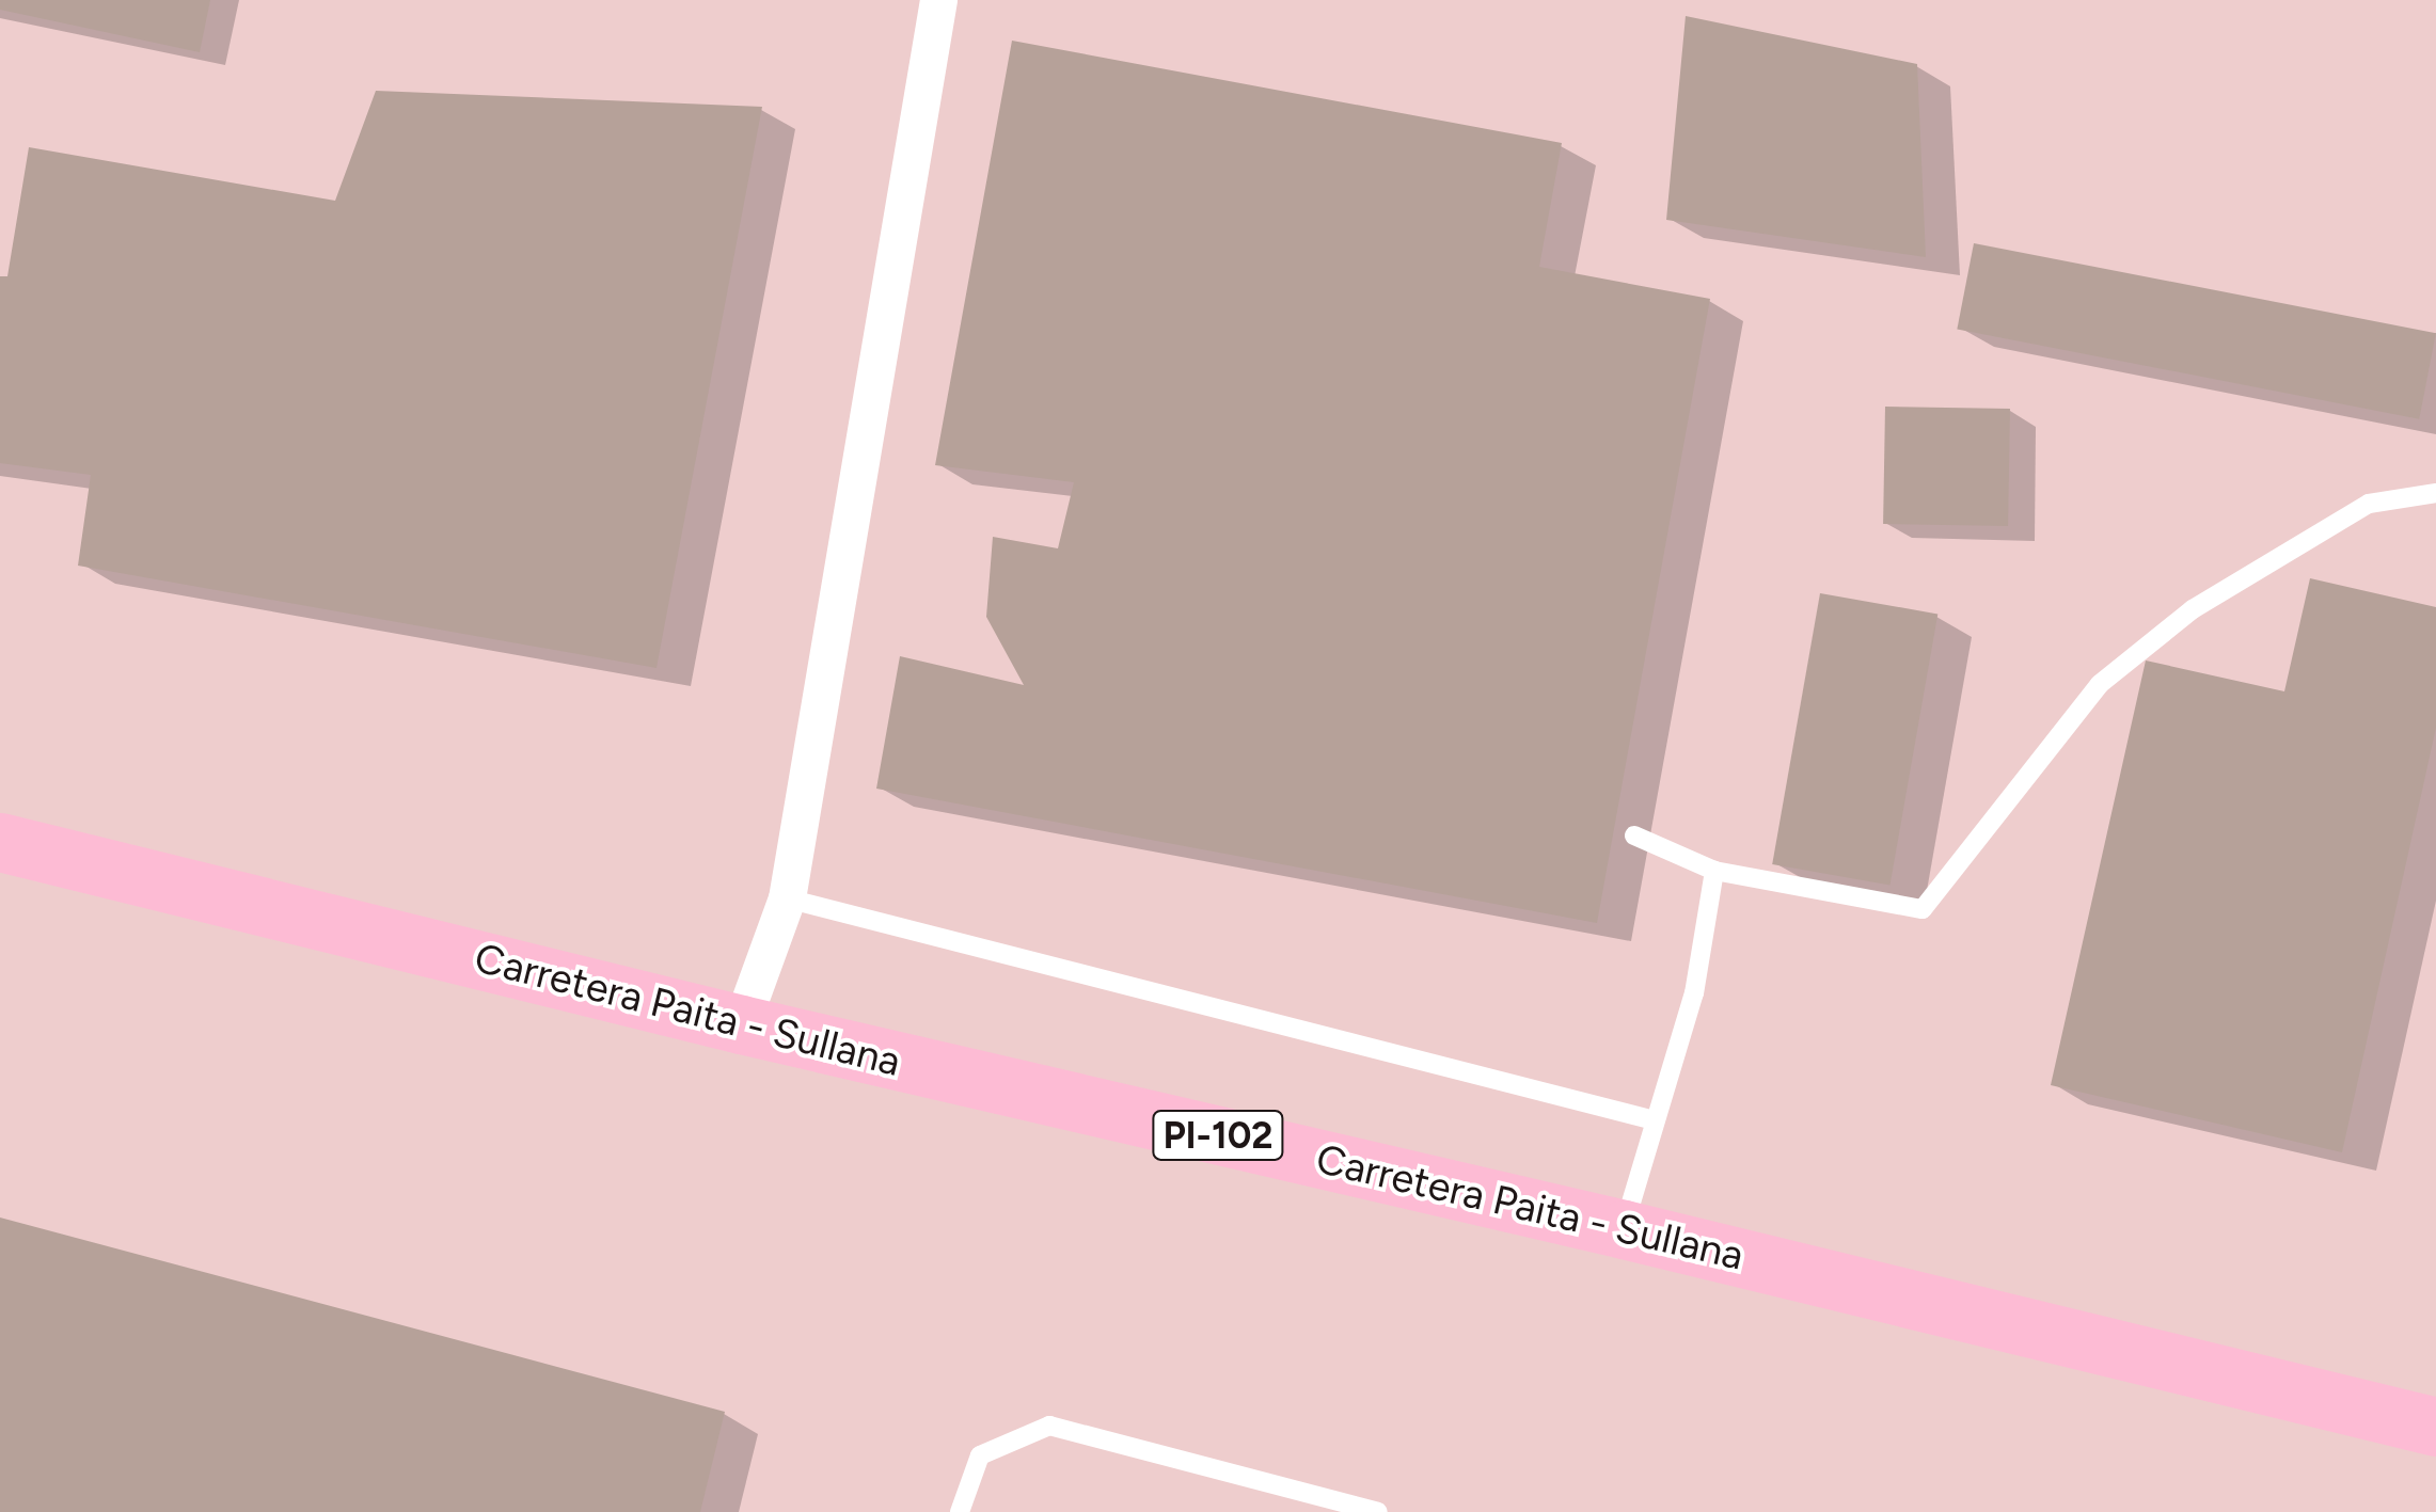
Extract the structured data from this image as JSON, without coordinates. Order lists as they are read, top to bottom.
{
  "streets": {
    "main road": ["Carretera Paita - Sullana", "PI-102"]
  }
}
